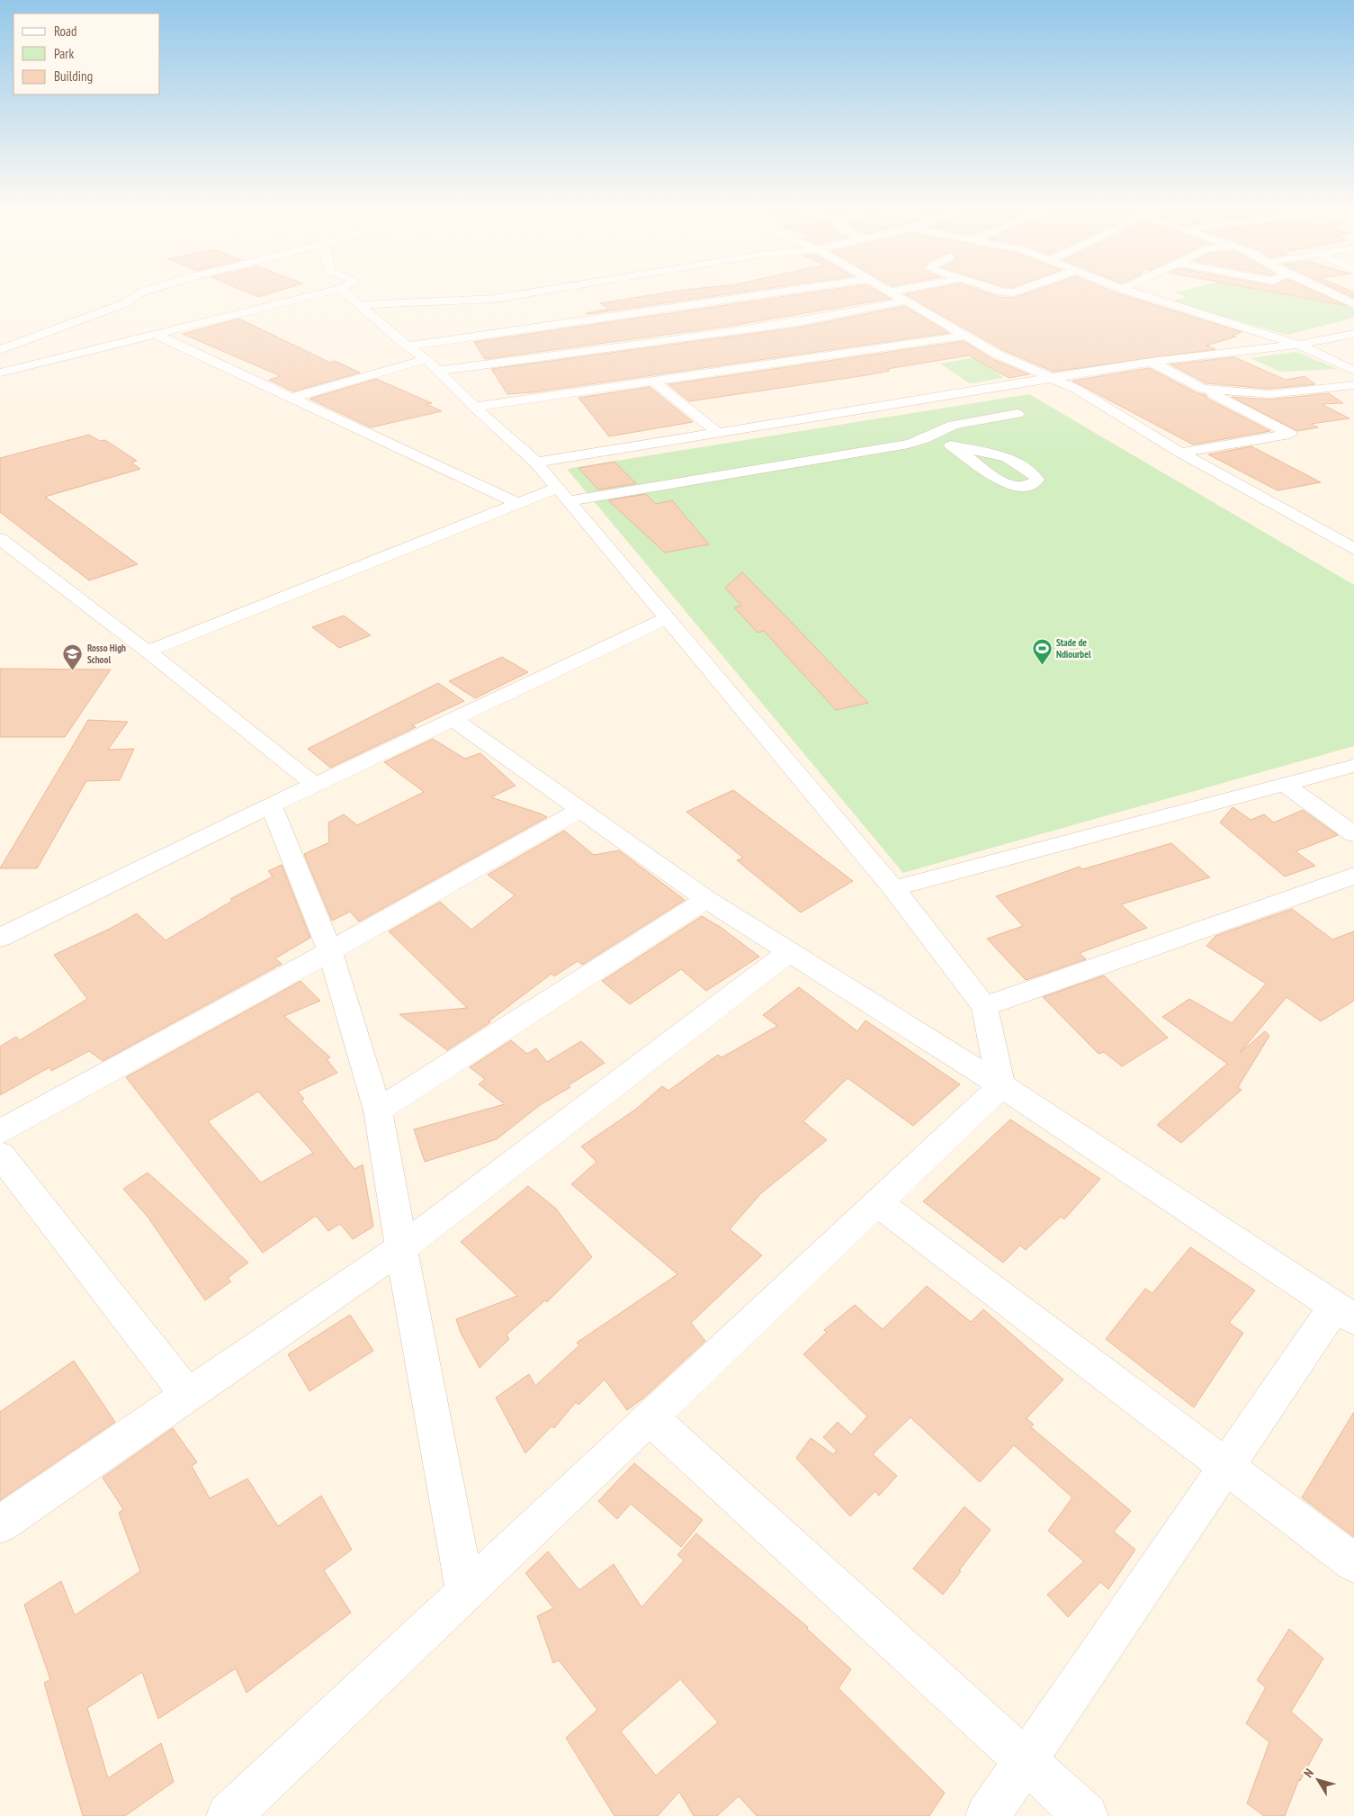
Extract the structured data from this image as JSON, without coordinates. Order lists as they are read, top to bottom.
{
  "places": {
    "sports": ["Stade de Ndiourbel"],
    "school or university": ["Rosso High School"]
  },
  "legend": ["Road", "Park", "Building"],
  "north": "top left"
}
